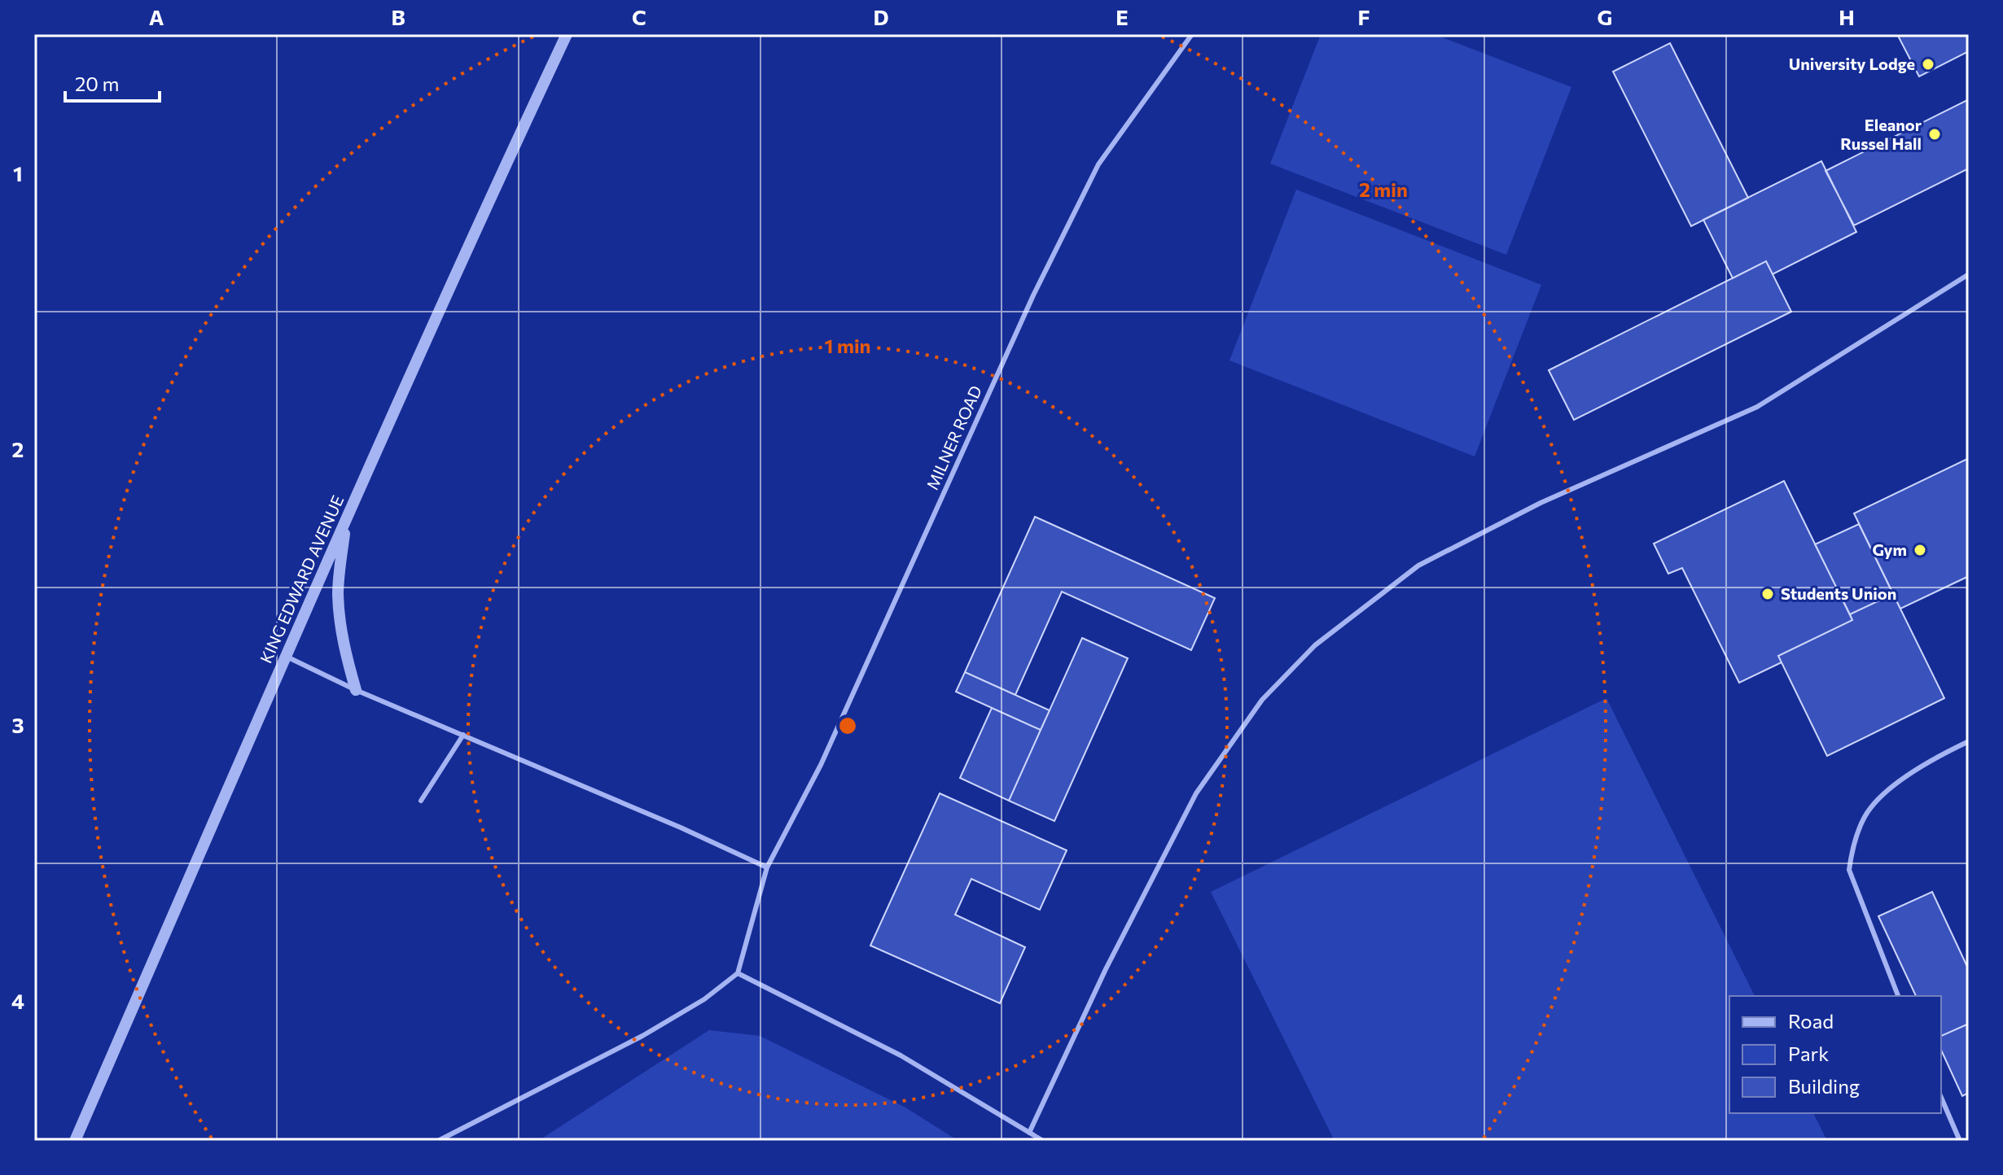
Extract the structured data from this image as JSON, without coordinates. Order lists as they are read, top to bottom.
{
  "streets": {
    "street": ["KING EDWARD AVENUE"],
    "lane": ["MILNER ROAD"]
  },
  "places": [
    "University Lodge",
    "Eleanor Russel Hall",
    "Gym",
    "Students Union"
  ],
  "legend": ["Road", "Park", "Building"],
  "scale_bar": "20 m",
  "grid": {
    "columns": [
      "A",
      "B",
      "C",
      "D",
      "E",
      "F",
      "G",
      "H"
    ],
    "rows": [
      "1",
      "2",
      "3",
      "4"
    ]
  },
  "rings": ["2 min", "1 min"]
}
